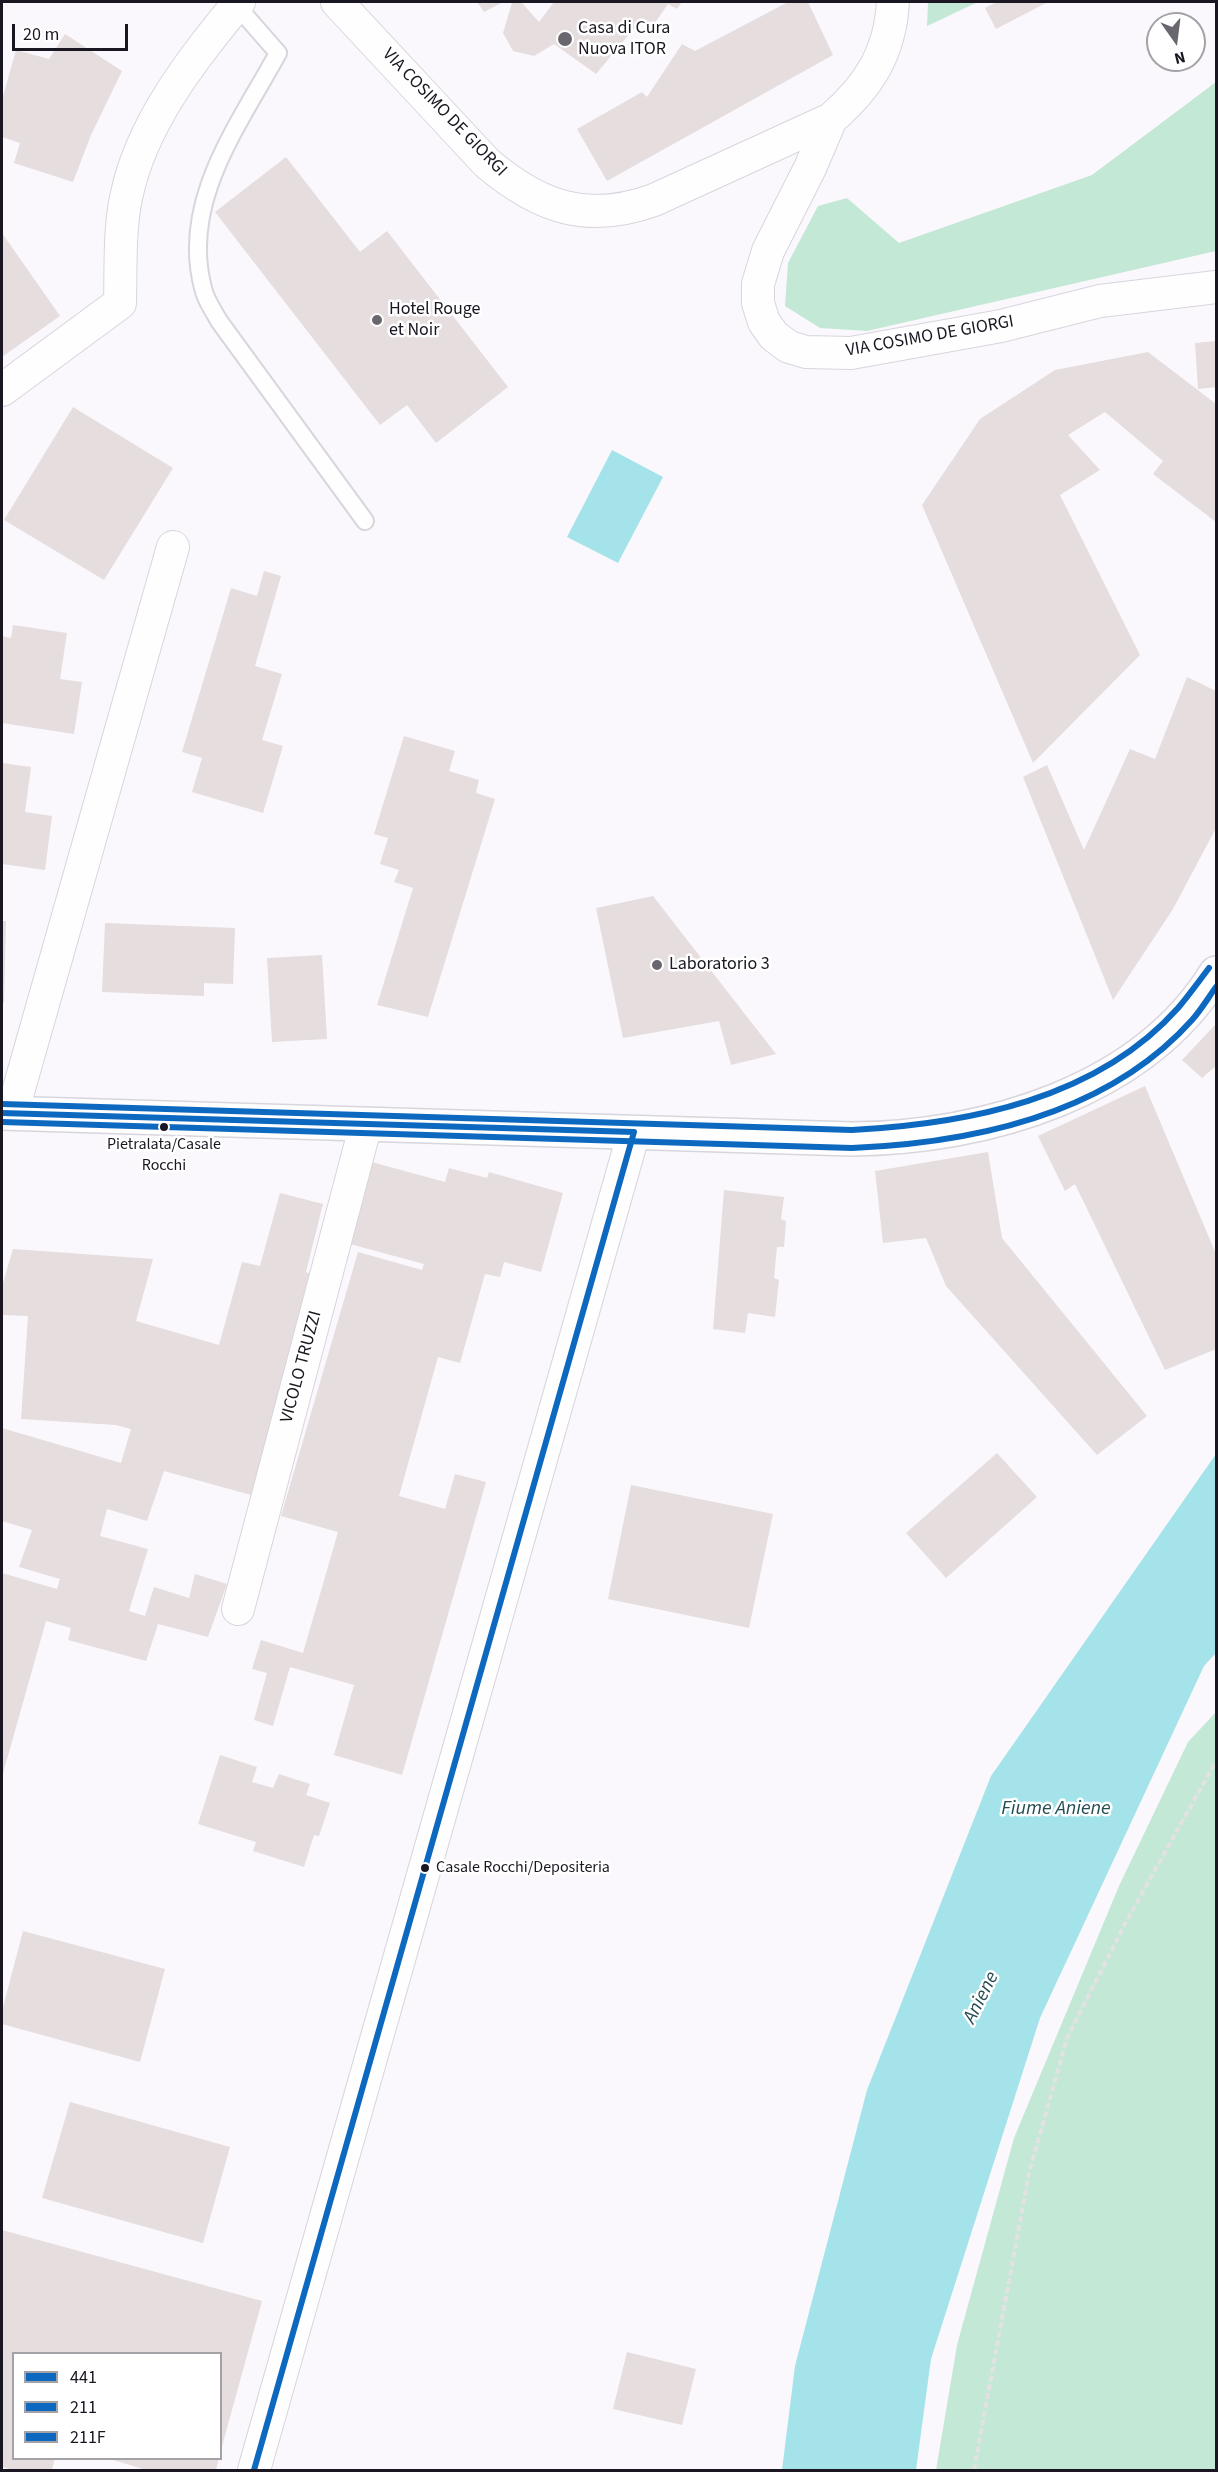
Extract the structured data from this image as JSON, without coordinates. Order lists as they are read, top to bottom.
{
  "streets": {
    "street": ["VIA COSIMO DE GIORGI", "VICOLO TRUZZI"]
  },
  "water": ["Fiume Aniene", "Aniene"],
  "places": [
    "Casa di Cura Nuova ITOR",
    "Hotel Rouge et Noir",
    "Laboratorio 3",
    "Pietralata/Casale Rocchi",
    "Casale Rocchi/Depositeria"
  ],
  "lines": ["transit line 211F", "transit line 211", "transit line 441"],
  "legend": ["441", "211", "211F"],
  "scale_bar": "20 m",
  "north": "bottom"
}
